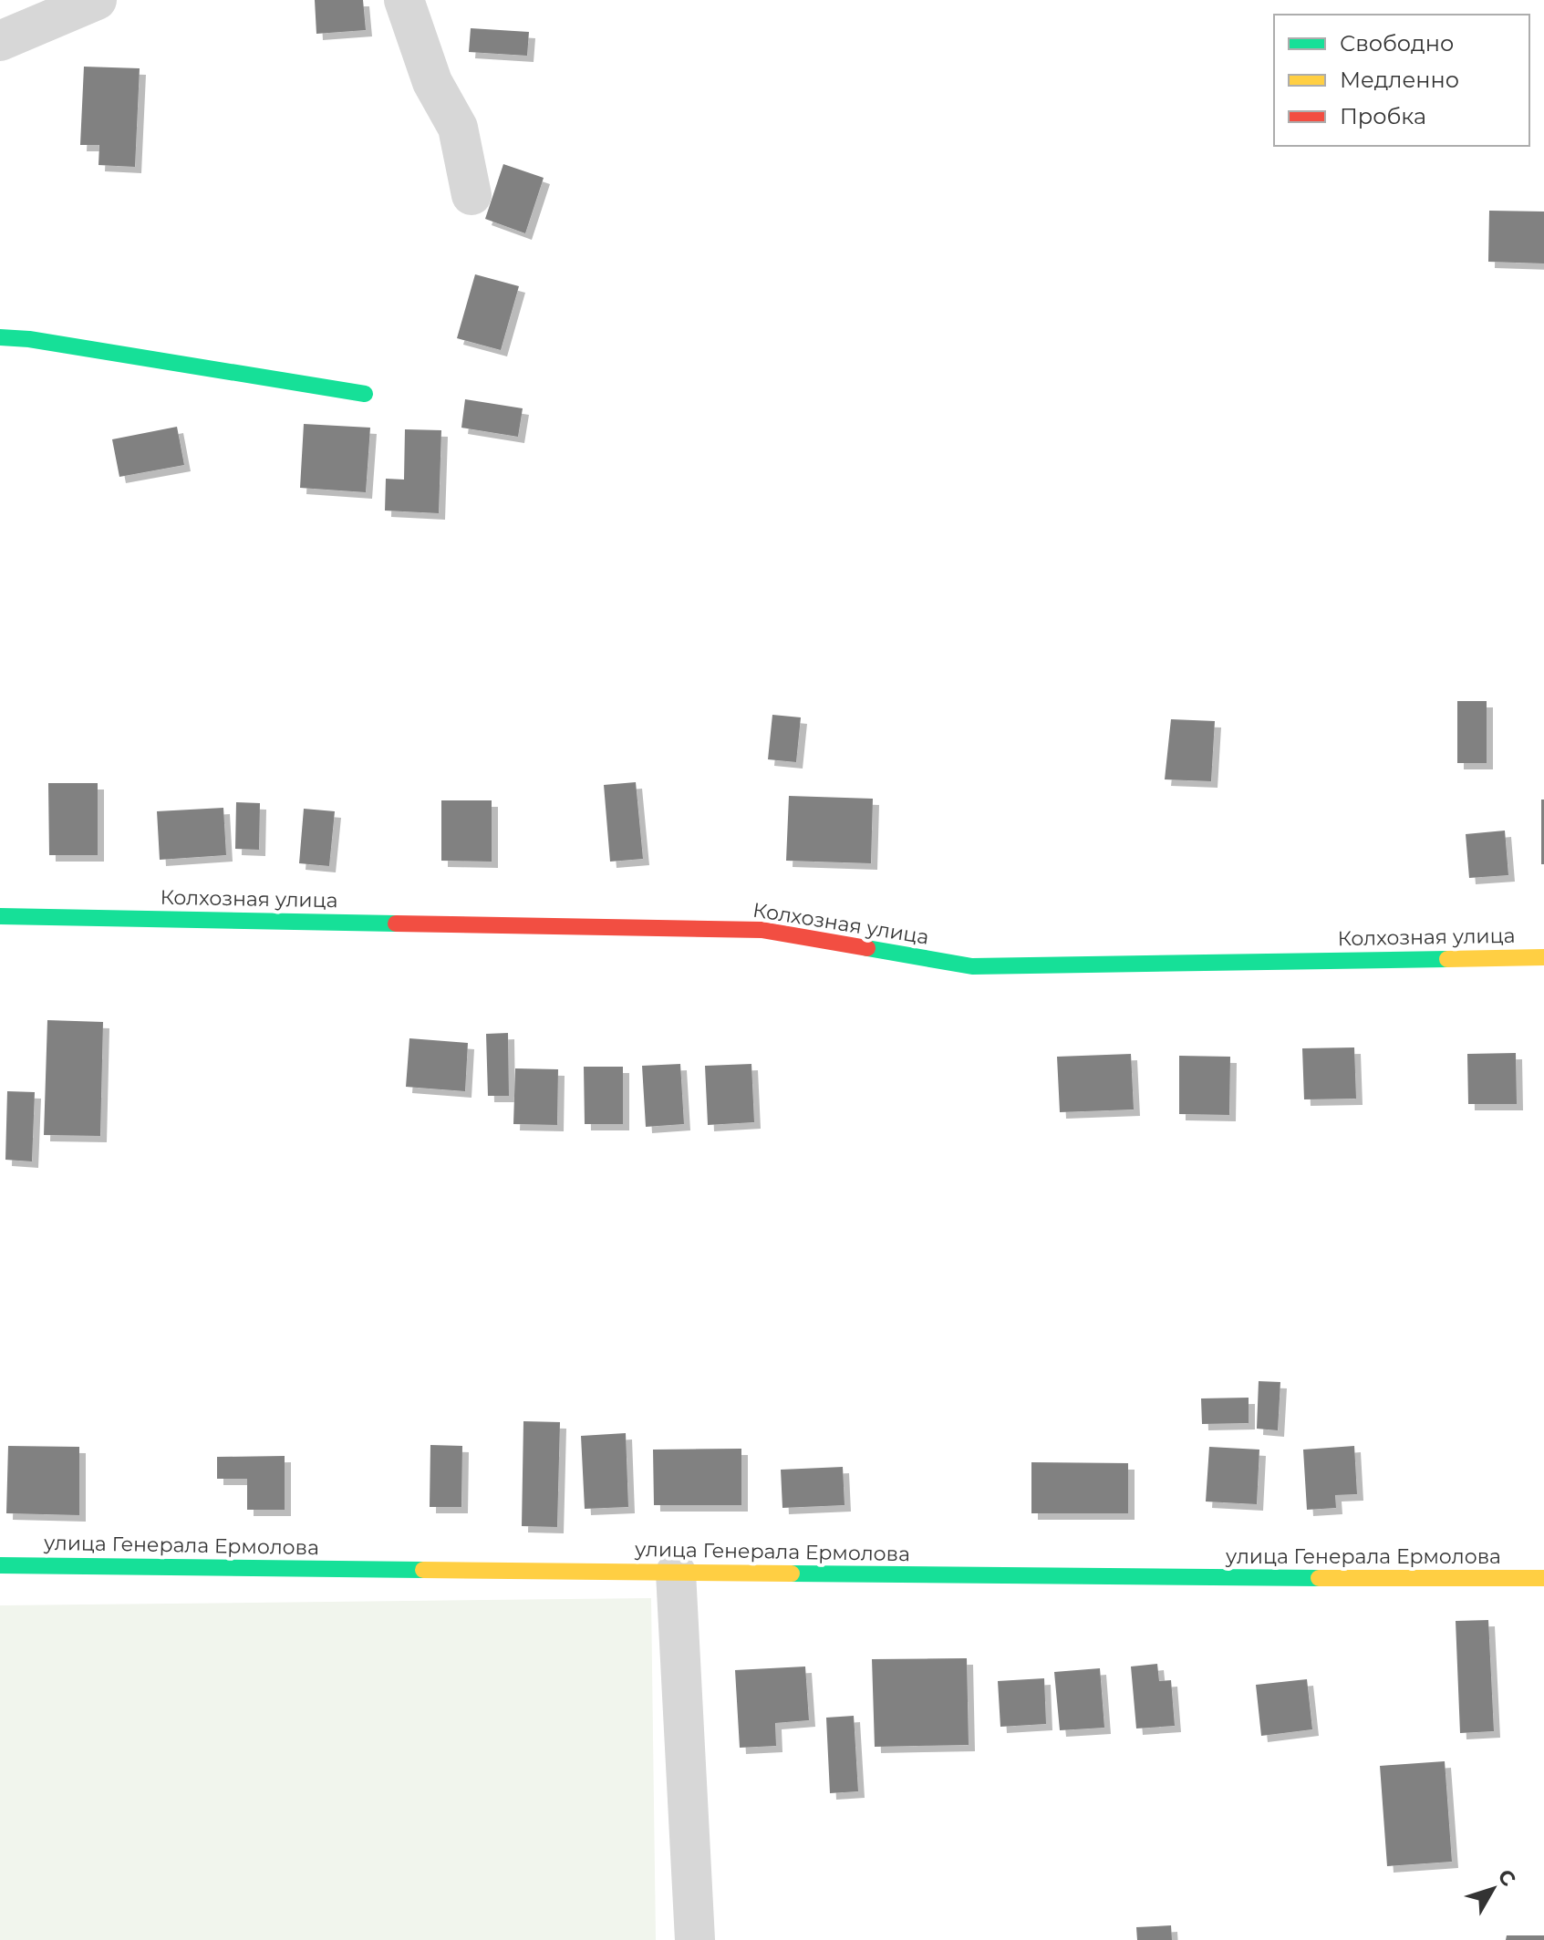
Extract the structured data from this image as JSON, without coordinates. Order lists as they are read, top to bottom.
{
  "streets": {
    "street": ["Колхозная улица", "улица Генерала Ермолова"]
  },
  "legend": ["Свободно", "Медленно", "Пробка"],
  "north": "top right"
}
